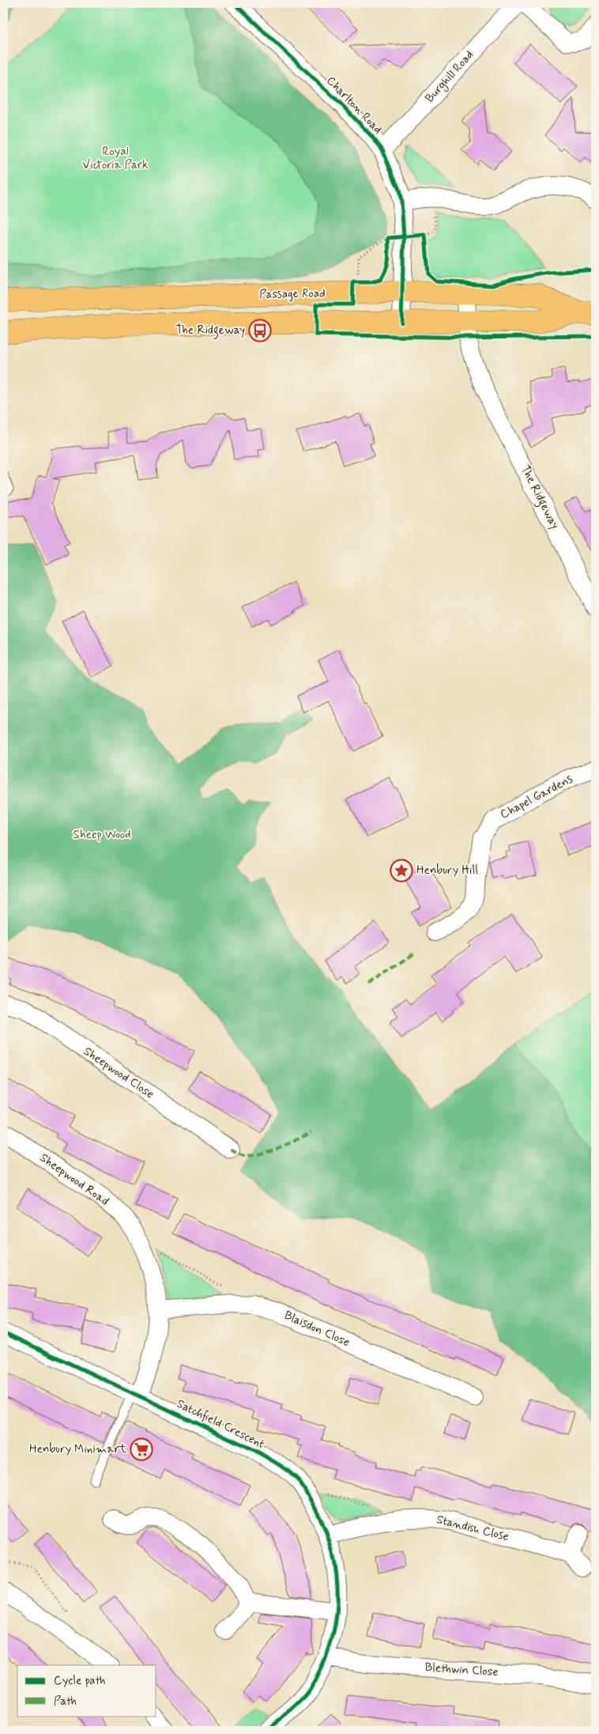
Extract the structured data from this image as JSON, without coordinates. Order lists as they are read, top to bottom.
{
  "streets": {
    "main road": ["Passage Road"],
    "street": [
      "Burghill Road",
      "Charlton Road",
      "The Ridgeway",
      "Chapel Gardens",
      "Sheepwood Close",
      "Sheepwood Road",
      "Blaisdon Close",
      "Satchfield Crescent",
      "Standish Close",
      "Blethwin Close"
    ]
  },
  "crossings": [
    ["Burghill Road", "Charlton Road"],
    ["Charlton Road", "Passage Road"],
    ["Passage Road", "The Ridgeway"],
    ["Sheepwood Road", "Blaisdon Close"],
    ["Sheepwood Road", "Satchfield Crescent"],
    ["Satchfield Crescent", "Standish Close"],
    ["Satchfield Crescent", "Blethwin Close"]
  ],
  "parks": ["Royal Victoria Park", "Sheep Wood"],
  "places": {
    "bus stop": ["The Ridgeway"],
    "place": ["Henbury Hill"],
    "supermarket": ["Henbury Minimart"]
  },
  "legend": ["Cycle path", "Path"]
}
